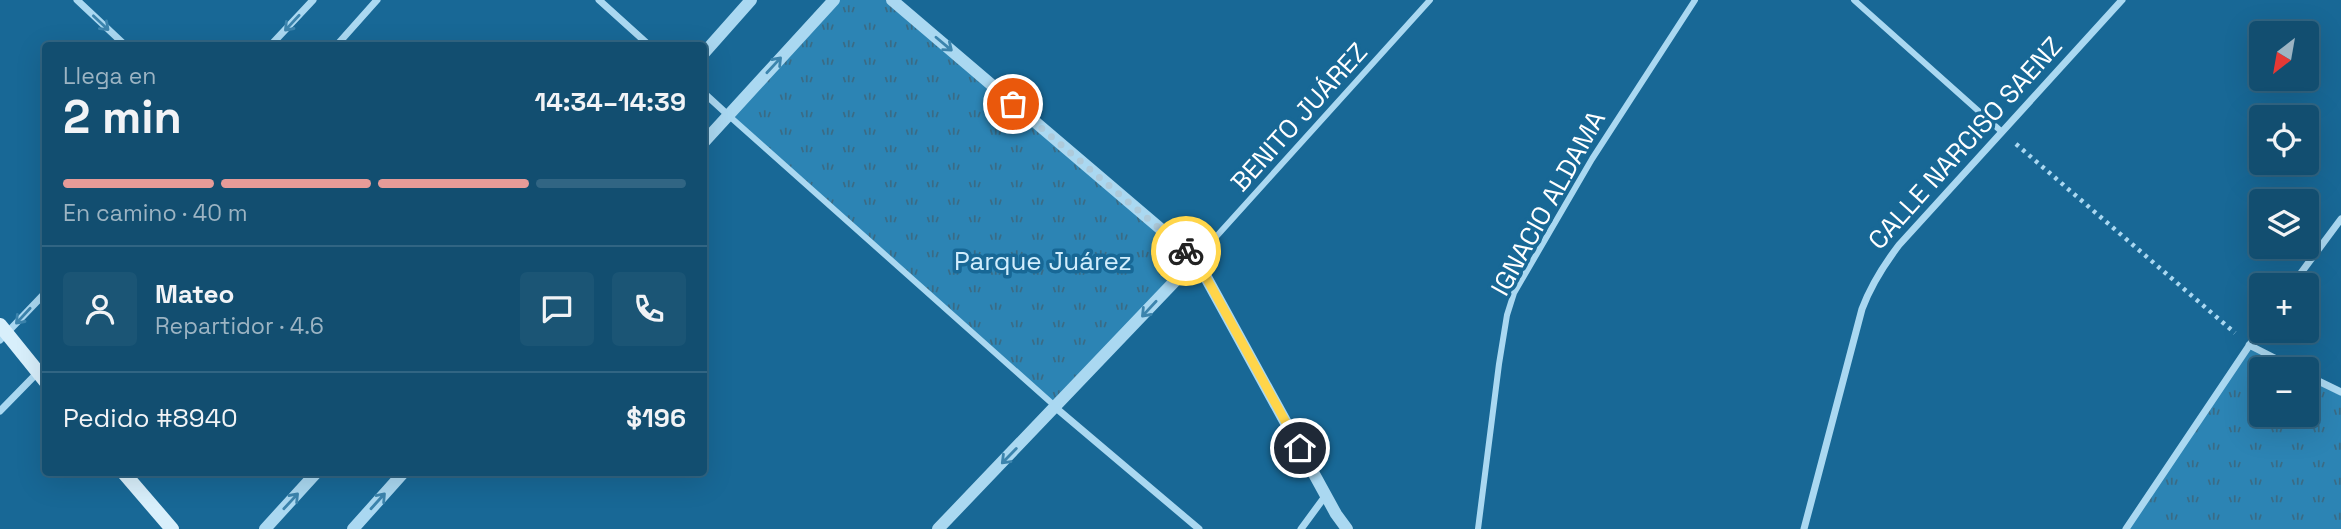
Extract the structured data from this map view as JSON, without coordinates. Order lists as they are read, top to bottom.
{
  "streets": {
    "street": ["BENITO JUÁREZ", "CALLE NARCISO SAENZ", "IGNACIO ALDAMA"]
  },
  "parks": ["Parque Juárez"],
  "north": "bottom left",
  "page": {
    "map_buttons": ["+", "−"],
    "heading": ["2 min", "Llega en", "14:34–14:39"],
    "panel": [
      "Mateo",
      "Repartidor · 4.6",
      "Pedido #8940",
      "$196"
    ],
    "bar": "En camino · 40 m"
  }
}
